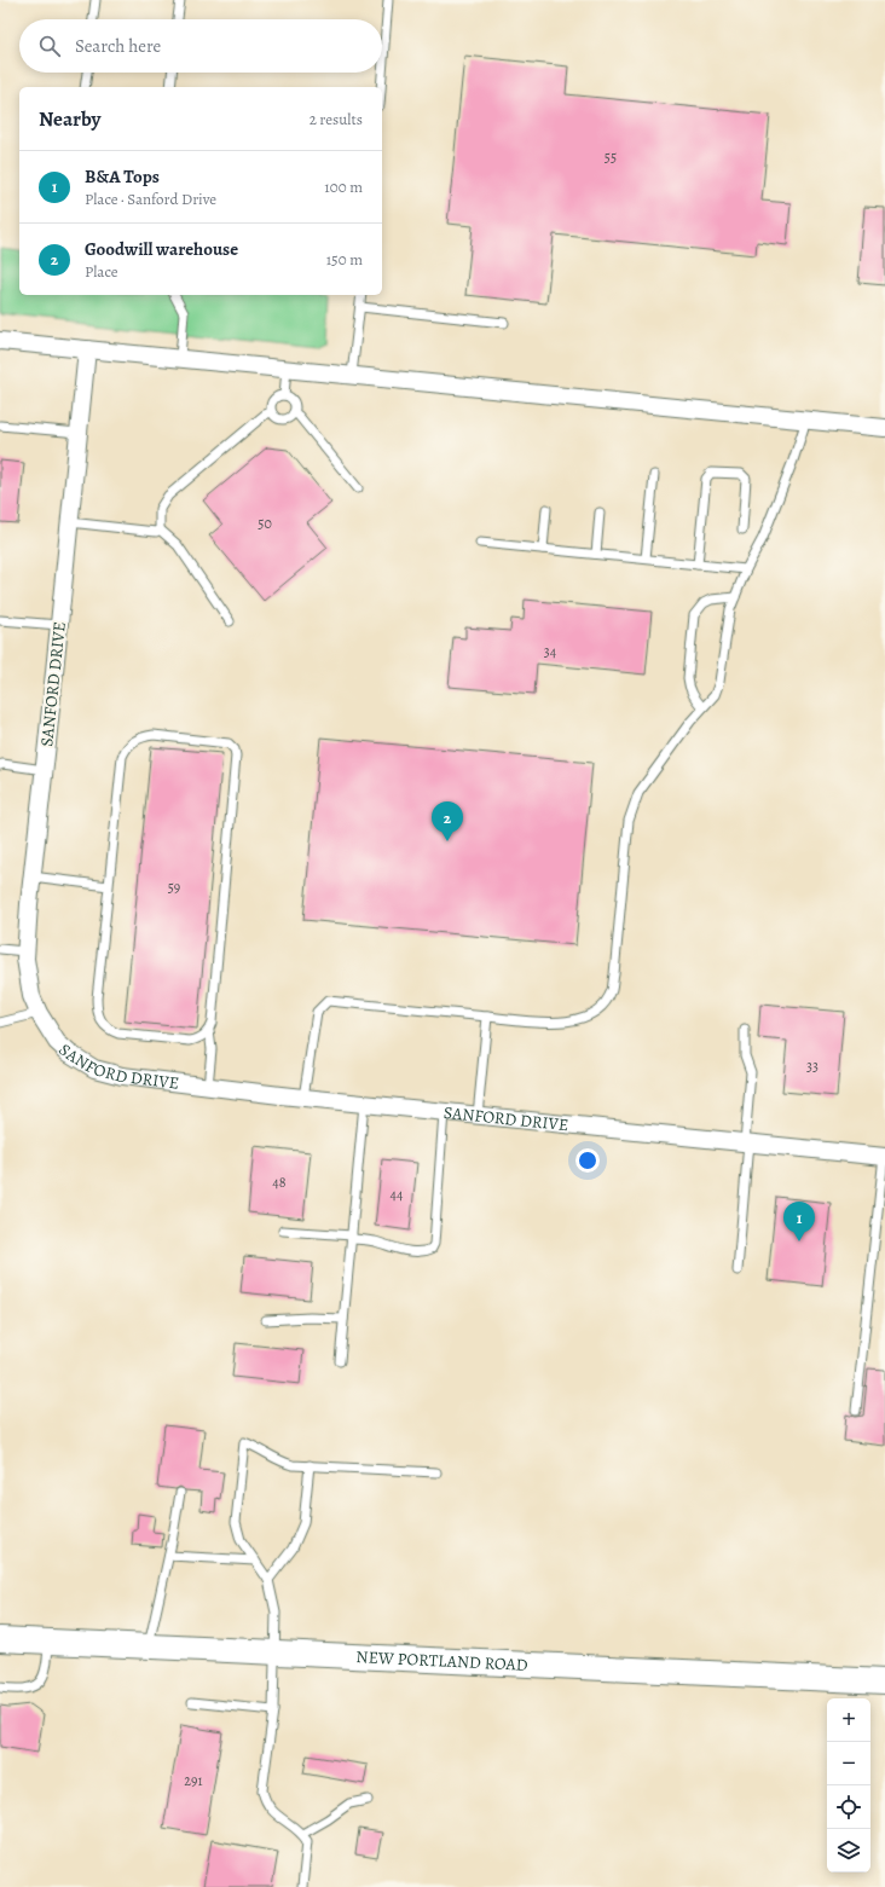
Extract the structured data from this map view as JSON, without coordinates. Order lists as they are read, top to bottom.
{
  "streets": {
    "street": ["SANFORD DRIVE", "NEW PORTLAND ROAD"]
  },
  "house_numbers": [
    "55",
    "50",
    "34",
    "59",
    "33",
    "48",
    "44",
    "291"
  ],
  "page": {
    "search": "Search here",
    "heading": ["Nearby", "2 results"],
    "list": [
      {
        "mark": "1",
        "name": "B&A Tops",
        "note": "Place · Sanford Drive",
        "value": "100 m"
      },
      {
        "mark": "2",
        "name": "Goodwill warehouse",
        "note": "Place",
        "value": "150 m"
      }
    ],
    "pins": ["2", "1"],
    "map_buttons": ["+", "−"]
  }
}
